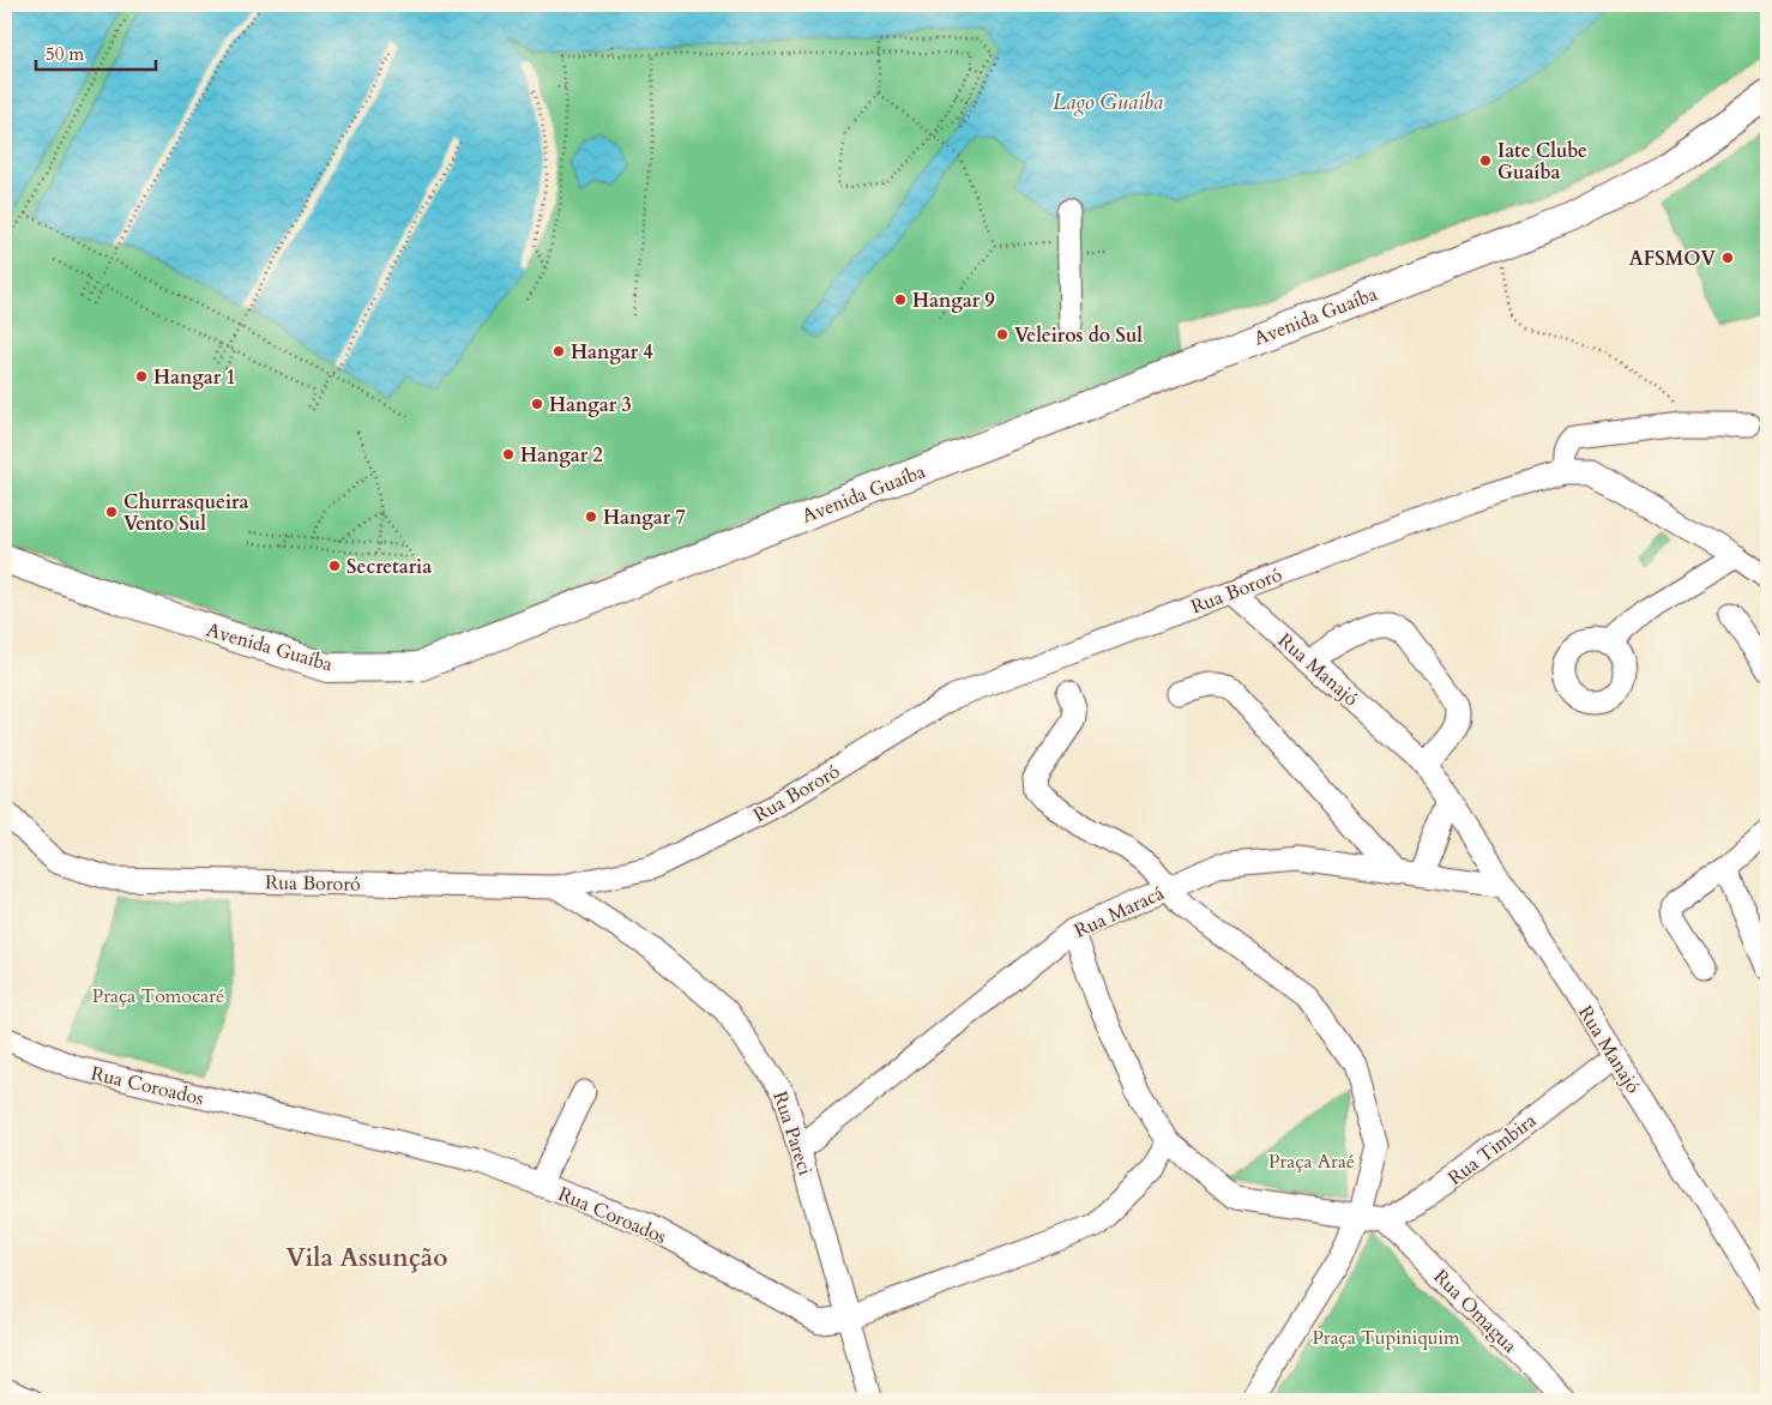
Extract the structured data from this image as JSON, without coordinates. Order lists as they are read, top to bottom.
{
  "streets": {
    "main road": ["Avenida Guaíba"],
    "street": [
      "Rua Bororó",
      "Rua Manajó",
      "Rua Maracá",
      "Rua Coroados",
      "Rua Pareci",
      "Rua Timbira",
      "Rua Omagua"
    ]
  },
  "crossings": [
    ["Rua Bororó", "Rua Manajó"],
    ["Rua Bororó", "Rua Pareci"],
    ["Rua Manajó", "Rua Maracá"],
    ["Rua Manajó", "Rua Timbira"],
    ["Rua Maracá", "Rua Pareci"],
    ["Rua Coroados", "Rua Pareci"],
    ["Rua Timbira", "Rua Omagua"]
  ],
  "districts": ["Vila Assunção"],
  "water": ["Lago Guaíba"],
  "parks": ["Praça Tomocaré", "Praça Araé", "Praça Tupiniquim"],
  "places": [
    "Iate Clube Guaíba",
    "AFSMOV",
    "Hangar 9",
    "Veleiros do Sul",
    "Hangar 4",
    "Hangar 1",
    "Hangar 3",
    "Hangar 2",
    "Churrasqueira Vento Sul",
    "Hangar 7",
    "Secretaria"
  ],
  "scale_bar": "50 m"
}
